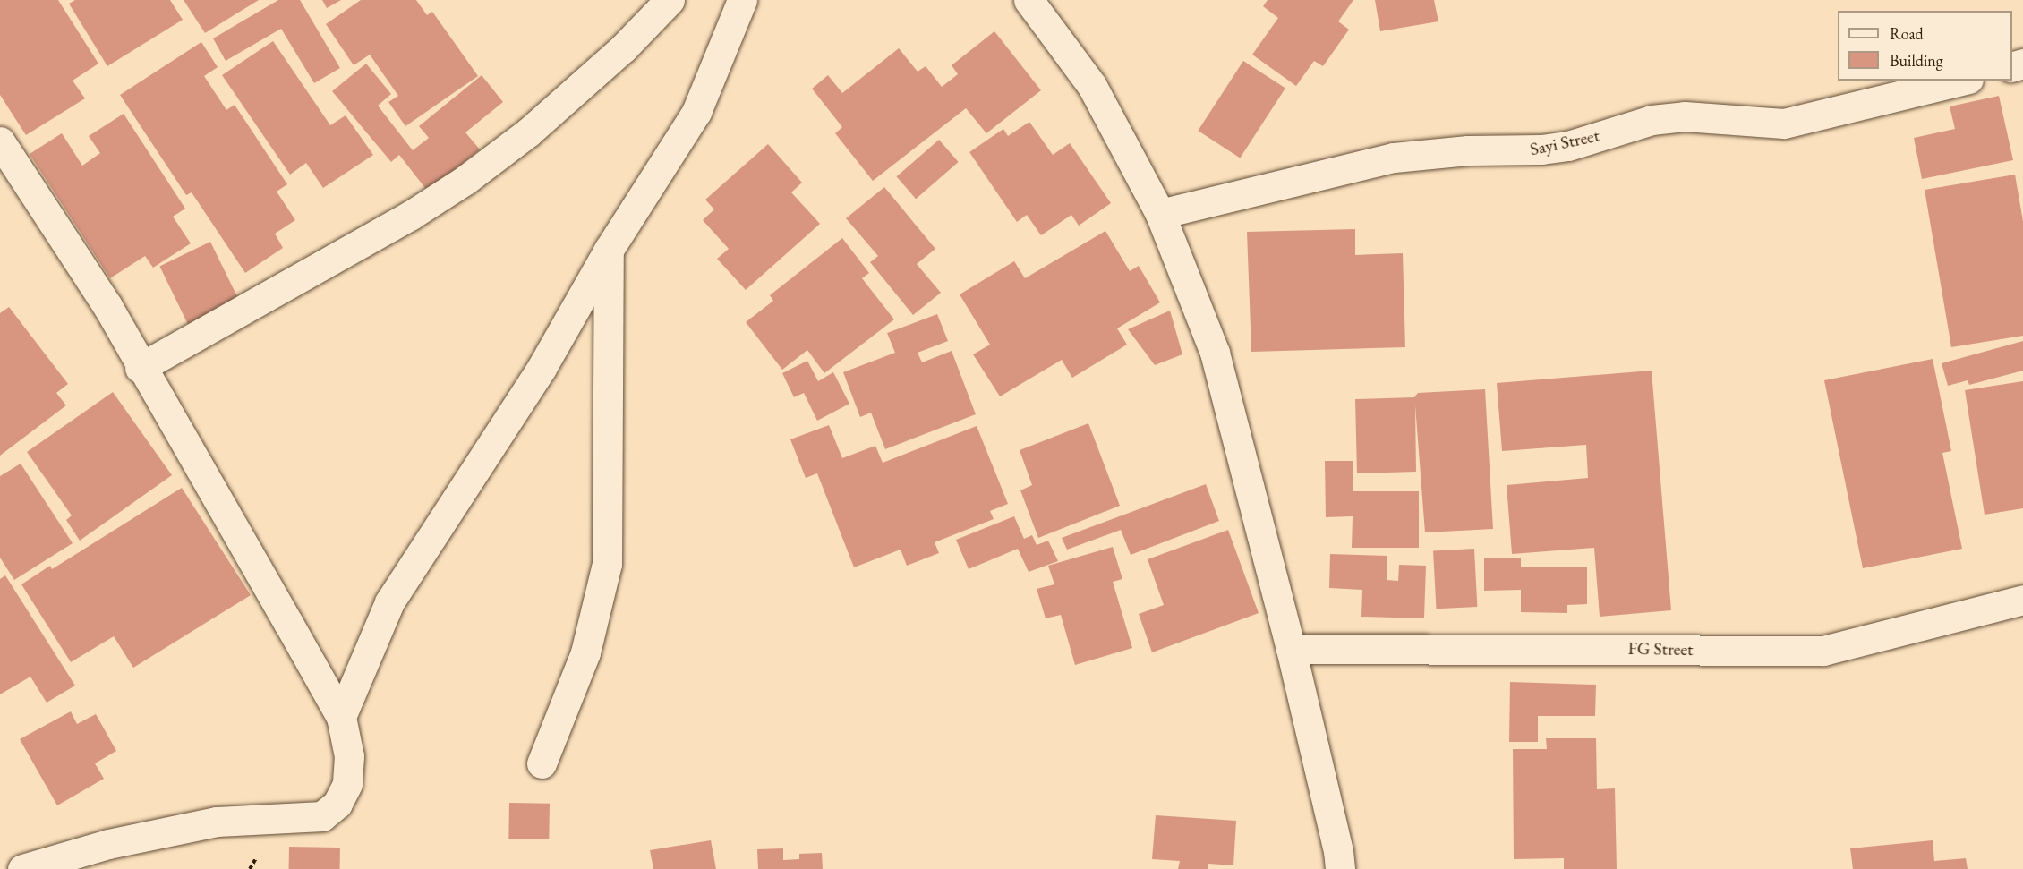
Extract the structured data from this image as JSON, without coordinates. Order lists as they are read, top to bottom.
{
  "streets": {
    "street": ["Sayi Street", "FG Street"]
  },
  "legend": ["Road", "Building"]
}
